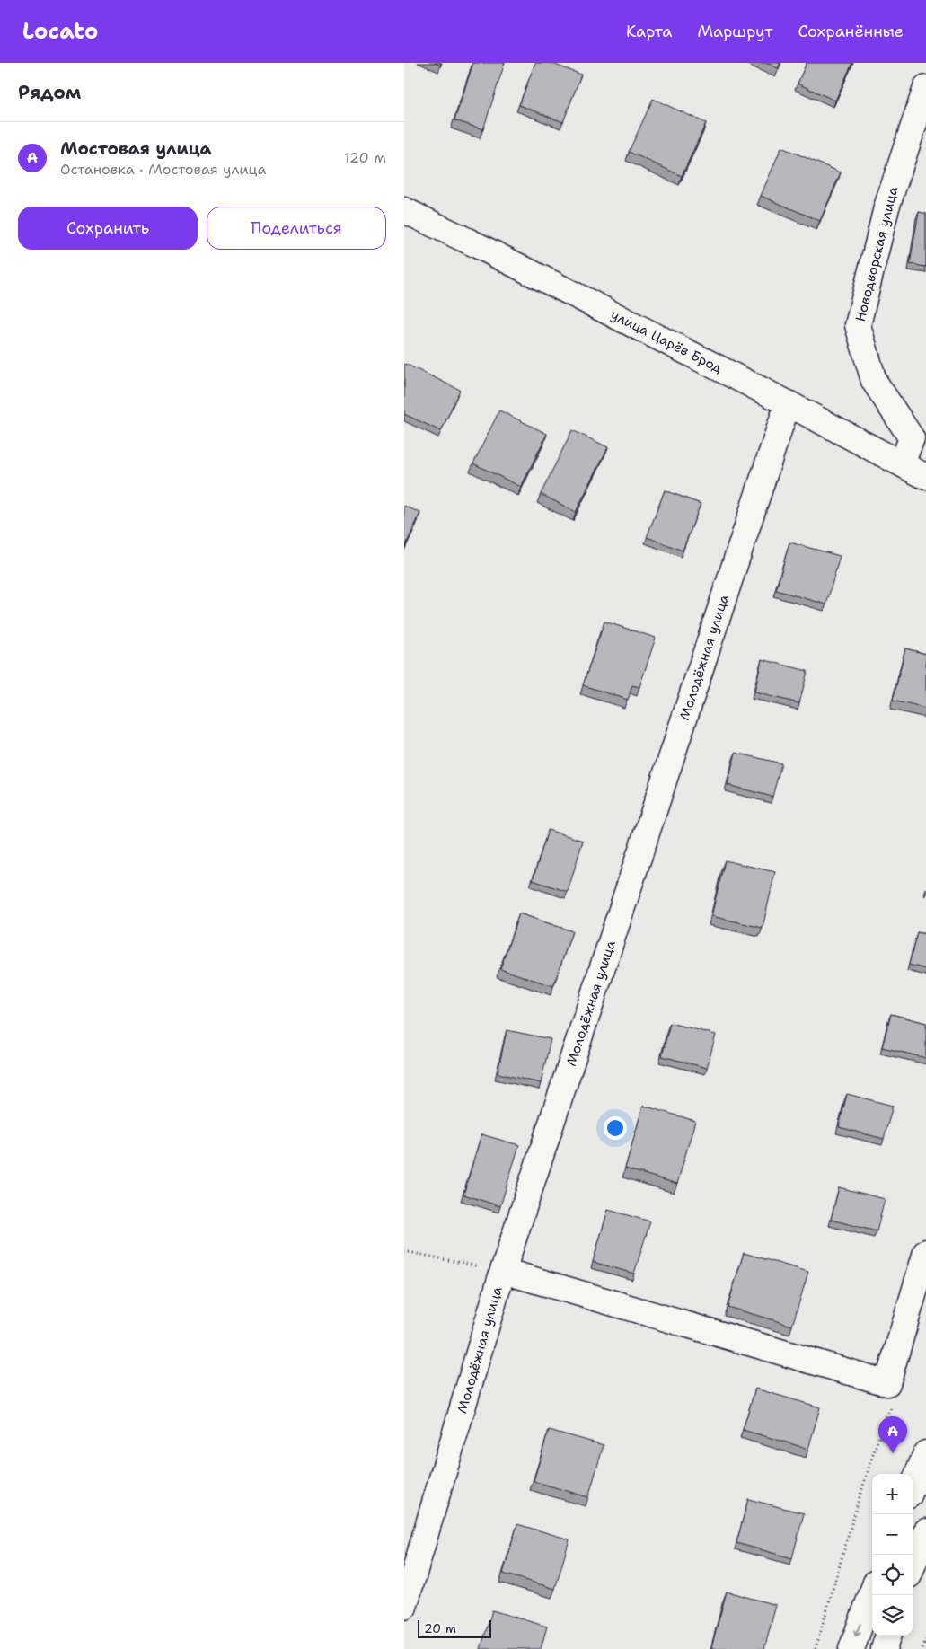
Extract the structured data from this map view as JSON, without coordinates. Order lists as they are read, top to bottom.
{
  "streets": {
    "street": ["Новодворская улица", "улица Царёв Брод", "Молодёжная улица"]
  },
  "crossings": [
    ["Новодворская улица", "улица Царёв Брод"],
    ["улица Царёв Брод", "Молодёжная улица"]
  ],
  "scale_bar": "20 m",
  "page": {
    "header": "Locato",
    "nav": ["Карта", "Маршрут", "Сохранённые"],
    "heading": "Рядом",
    "list": [
      {
        "mark": "A",
        "name": "Мостовая улица",
        "note": "Остановка · Мостовая улица",
        "value": "120 m"
      }
    ],
    "buttons": ["Сохранить", "Поделиться"],
    "pins": "A",
    "map_buttons": ["+", "−"],
    "scale": "20 m"
  }
}
